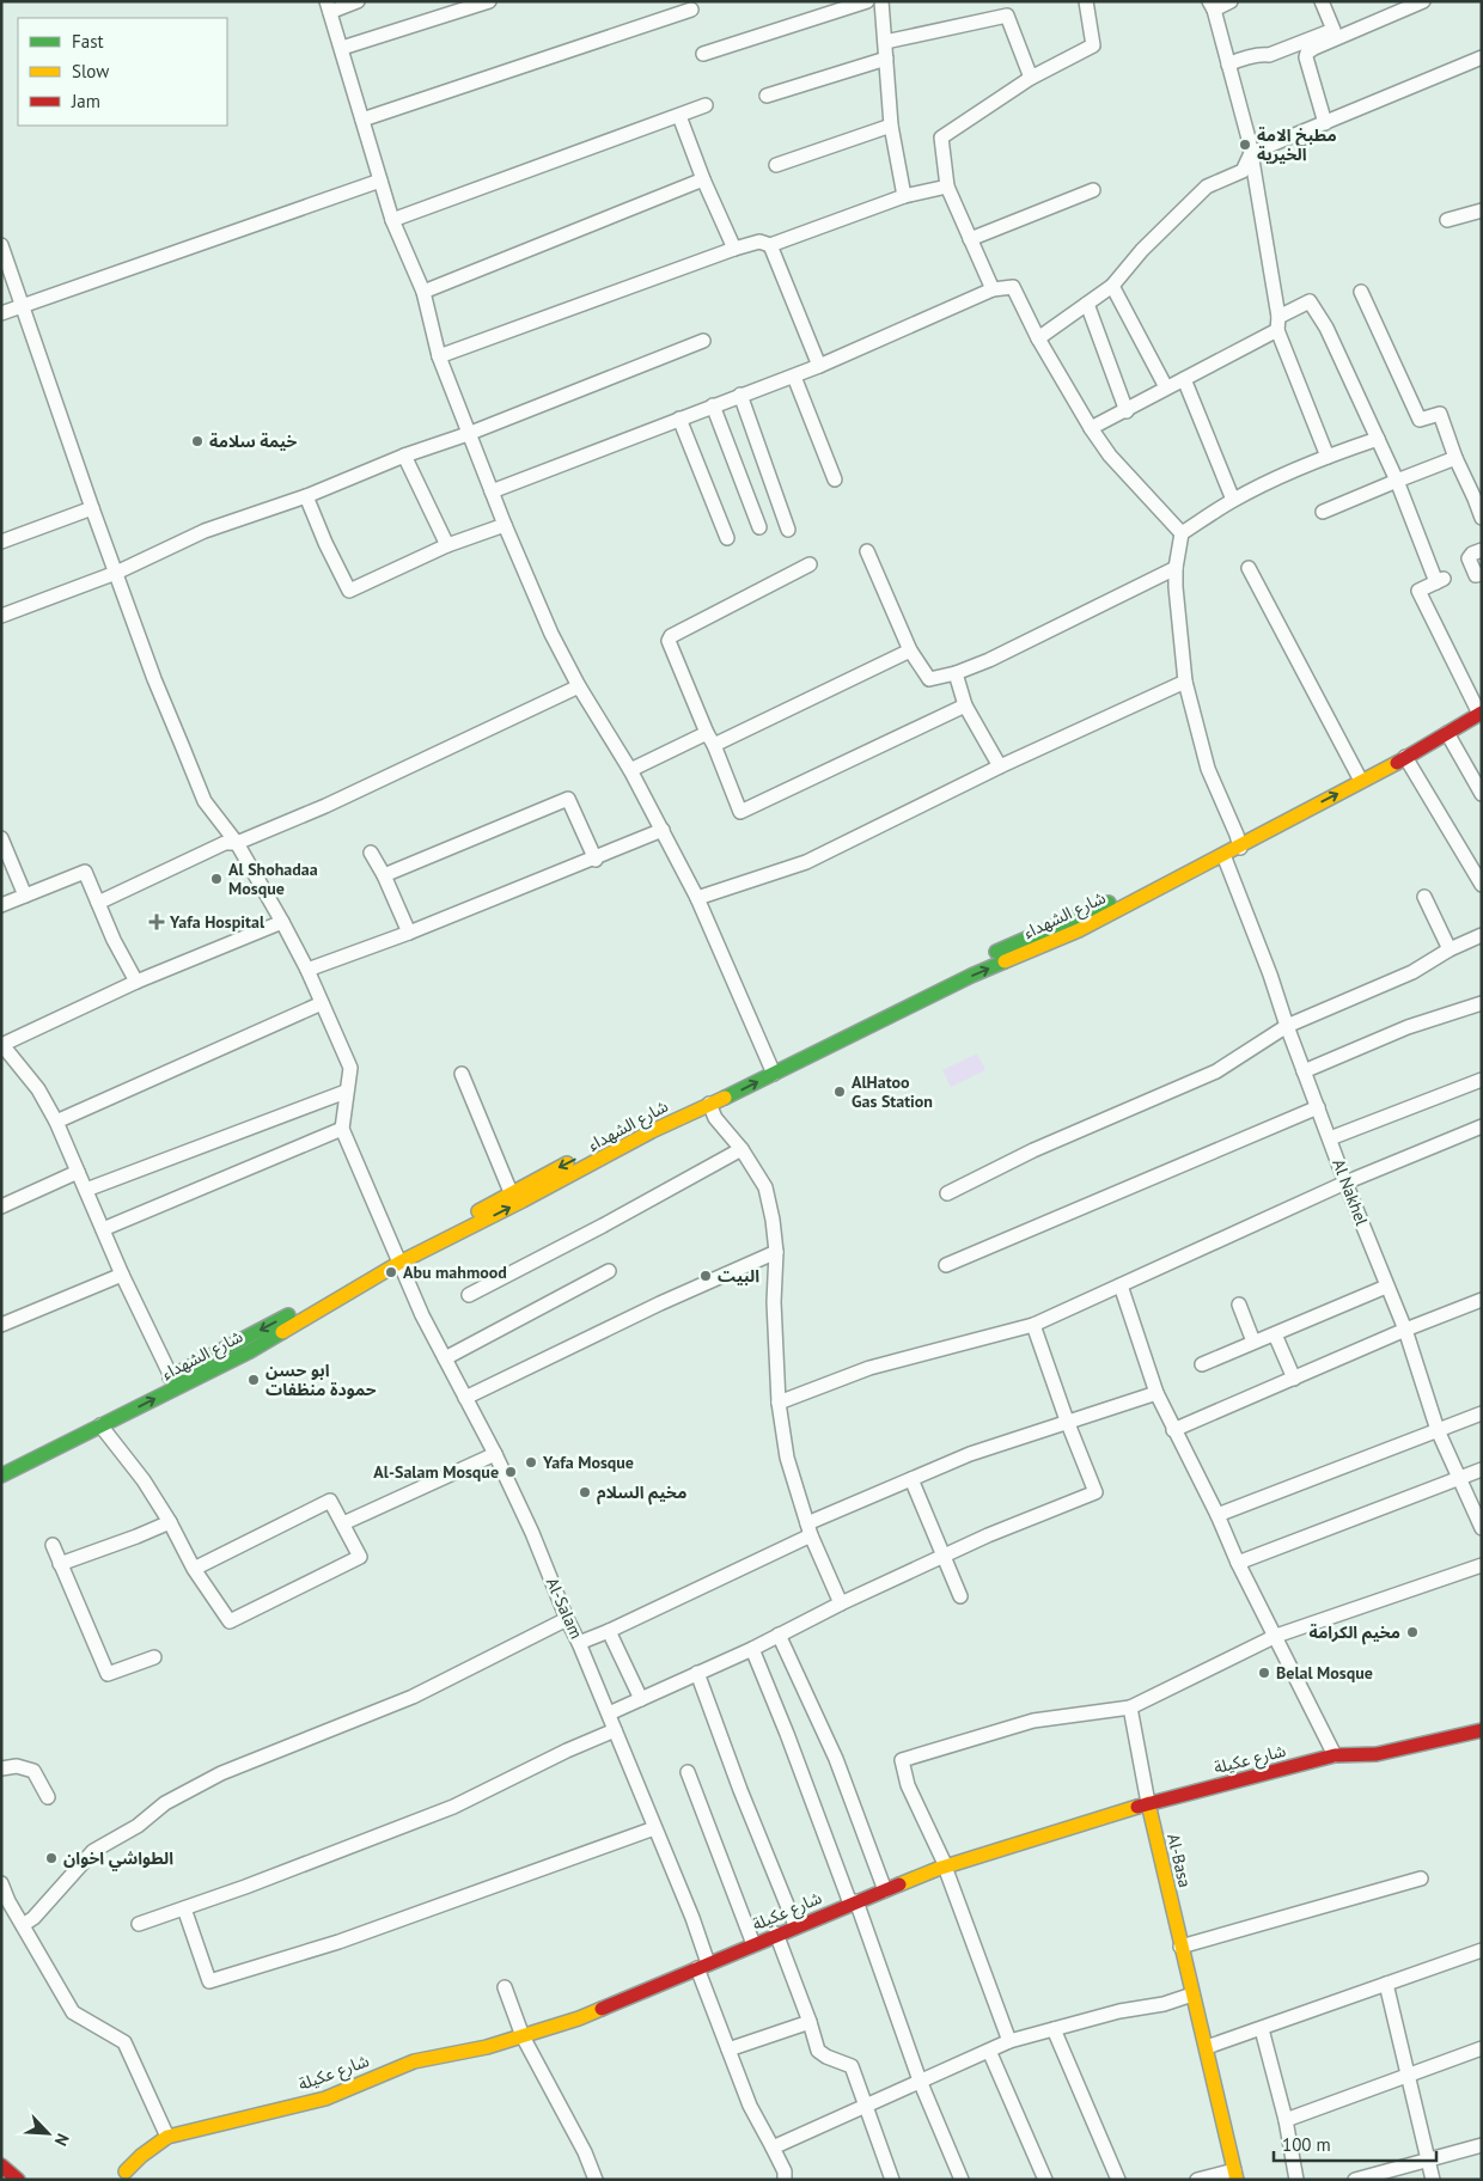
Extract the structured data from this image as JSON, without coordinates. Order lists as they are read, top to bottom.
{
  "streets": {
    "main road": ["شارع الشهداء", "شارع عكيلة", "Al-Basa"],
    "street": ["Al Nakhel", "Al-Salam"]
  },
  "crossings": [
    ["شارع الشهداء", "Al Nakhel"],
    ["شارع الشهداء", "Al-Salam"],
    ["Al-Salam", "شارع عكيلة"],
    ["شارع عكيلة", "Al-Basa"]
  ],
  "places": {
    "other": [
      "مطبخ الامة الخيرية",
      "خيمة سلامة",
      "Al Shohadaa Mosque",
      "AlHatoo Gas Station",
      "Abu mahmood",
      "البيت",
      "ابو حسن حمودة منظفات",
      "Yafa Mosque",
      "Al-Salam Mosque",
      "مخيم السلام",
      "مخيم الكرامة",
      "Belal Mosque",
      "الطواشي اخوان"
    ],
    "health": ["Yafa Hospital"]
  },
  "legend": ["Fast", "Slow", "Jam"],
  "scale_bar": "100 m",
  "north": "bottom right"
}
